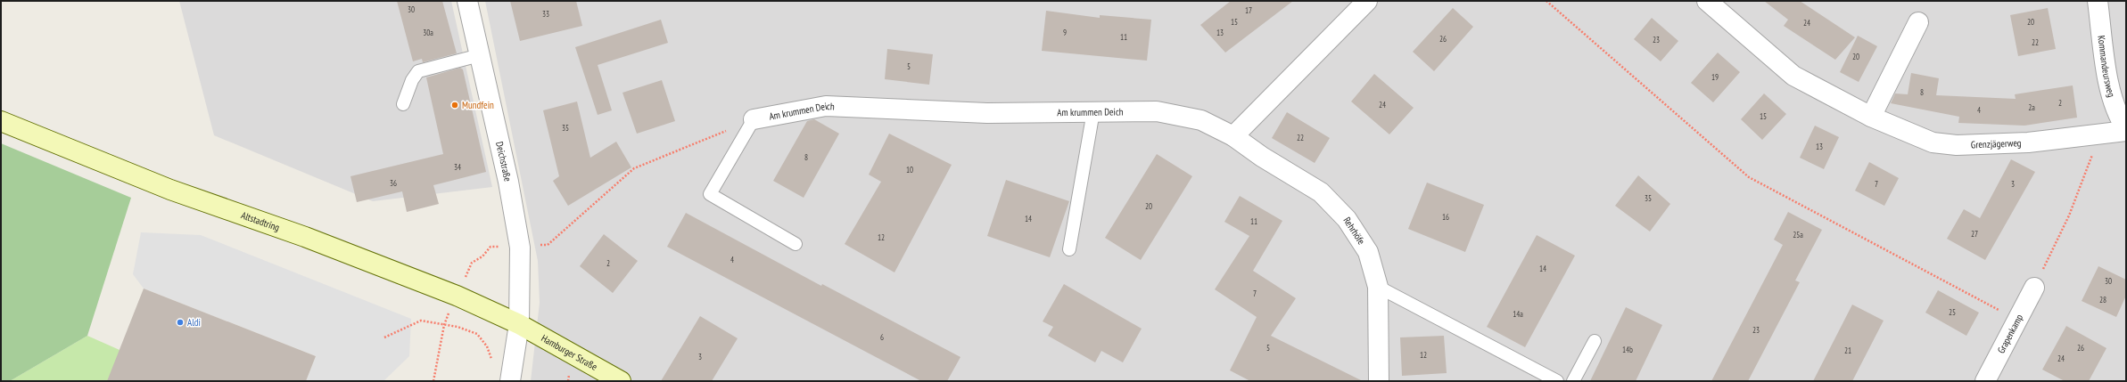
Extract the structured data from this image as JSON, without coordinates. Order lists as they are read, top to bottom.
{
  "streets": {
    "main road": ["Altstadtring", "Hamburger Straße"],
    "street": [
      "Kommandeursweg",
      "Am krummen Deich",
      "Grenzjägerweg",
      "Deichstraße",
      "Rehrhöfe",
      "Grapenkamp"
    ]
  },
  "crossings": [
    ["Am krummen Deich", "Rehrhöfe"],
    ["Deichstraße", "Altstadtring"],
    ["Deichstraße", "Hamburger Straße"],
    ["Altstadtring", "Hamburger Straße"]
  ],
  "places": ["Mundfein", "Aldi"],
  "house_numbers": [
    "30",
    "17",
    "33",
    "15",
    "20",
    "24",
    "30a",
    "9",
    "13",
    "11",
    "26",
    "23",
    "22",
    "20",
    "5",
    "19",
    "8",
    "2",
    "24",
    "2a",
    "4",
    "15",
    "35",
    "22",
    "13",
    "8",
    "34",
    "10",
    "36",
    "7",
    "3",
    "35",
    "20",
    "16",
    "14",
    "11",
    "27",
    "25a",
    "12",
    "4",
    "2",
    "14",
    "30",
    "7",
    "28",
    "25",
    "14a",
    "23",
    "6",
    "5",
    "26",
    "14b",
    "21",
    "12",
    "3",
    "24"
  ]
}
